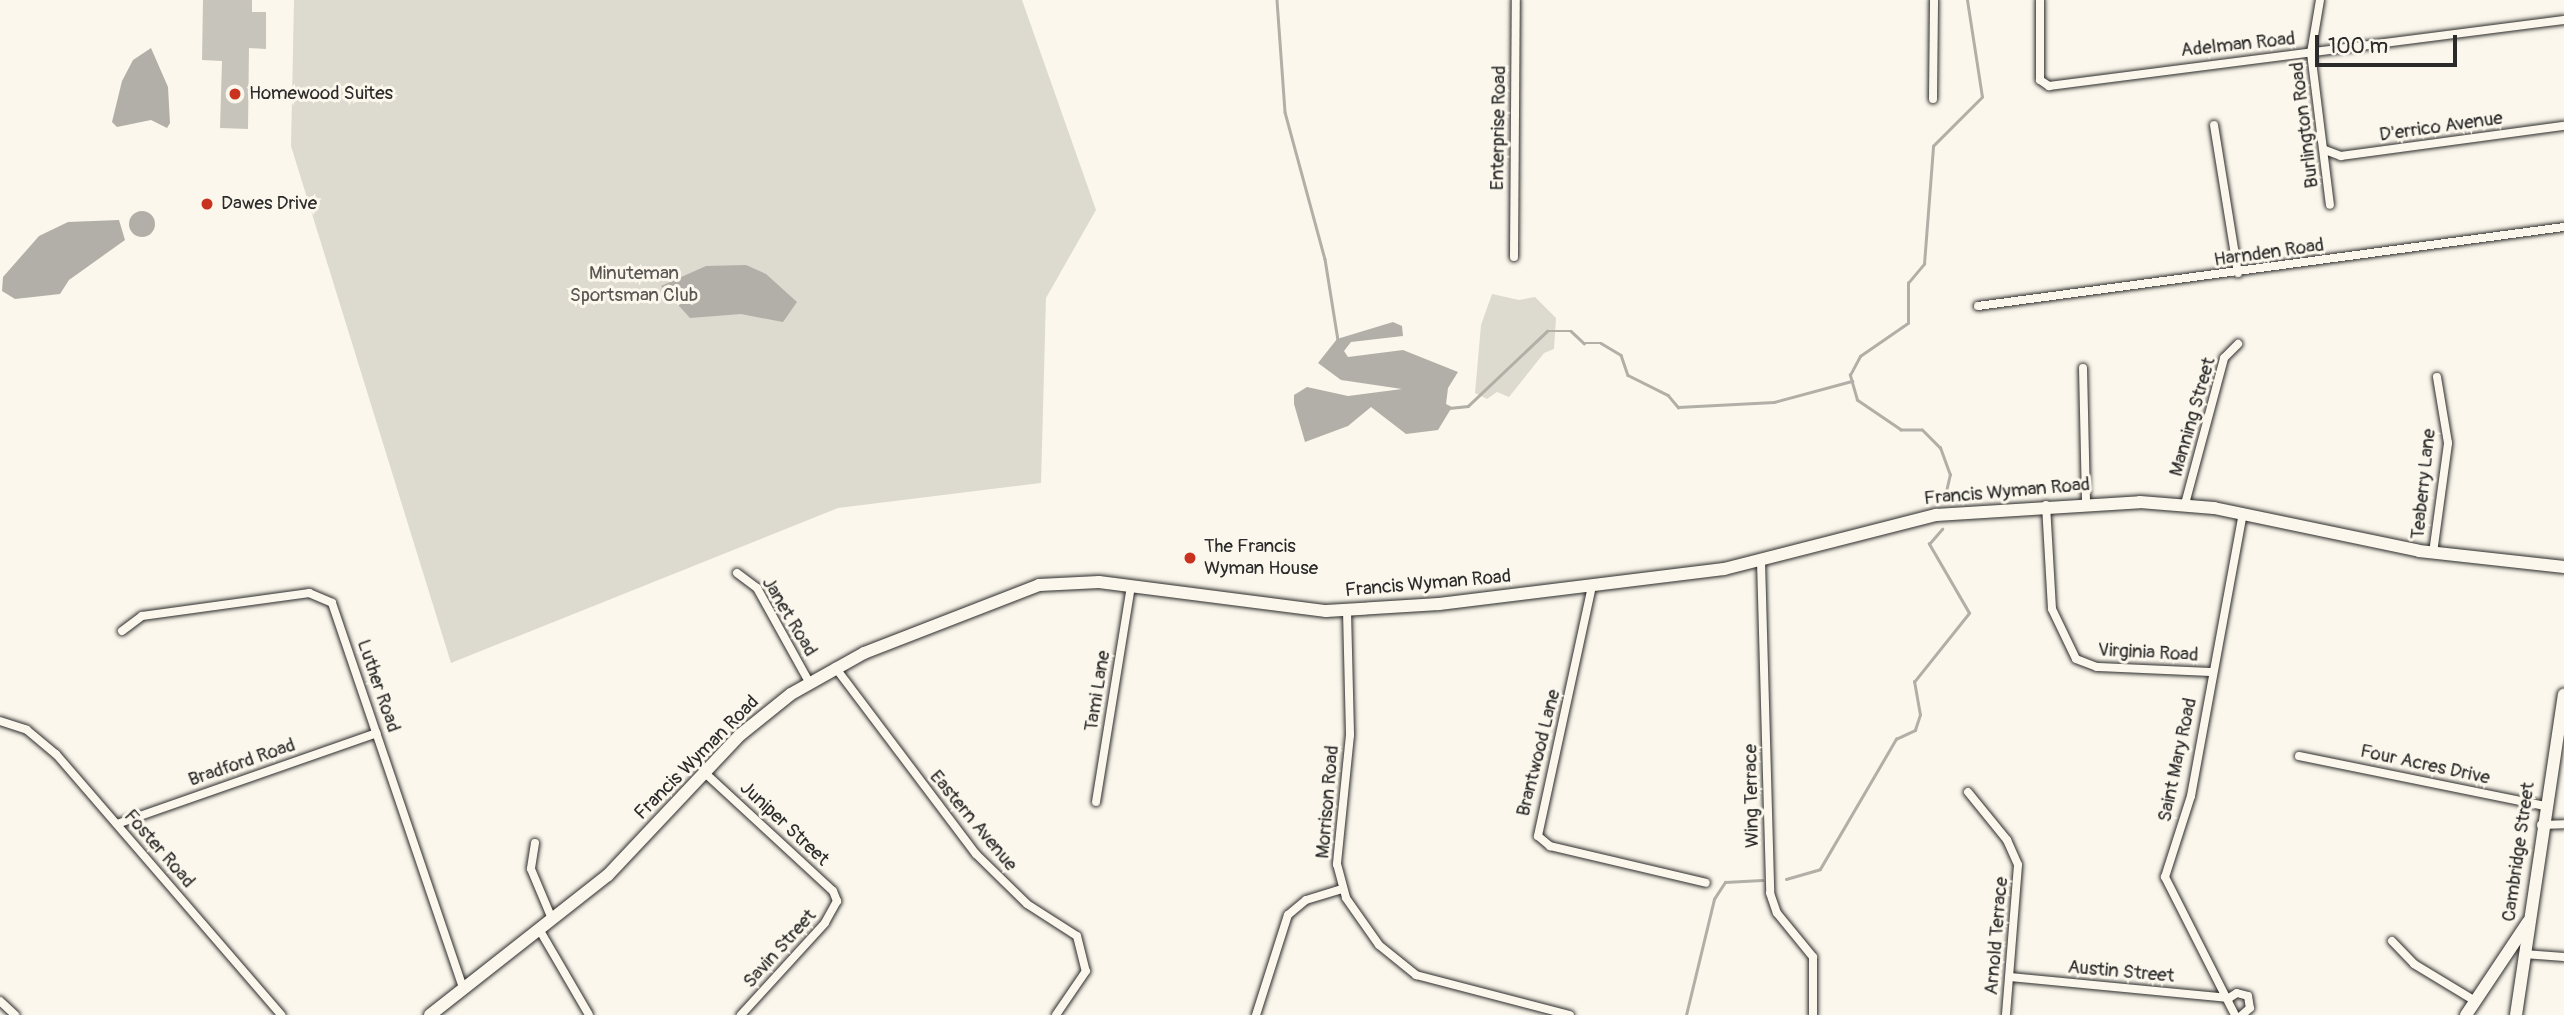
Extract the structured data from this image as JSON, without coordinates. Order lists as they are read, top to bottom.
{
  "streets": {
    "main road": ["Francis Wyman Road", "Cambridge Street"],
    "street": [
      "Adelman Road",
      "Burlington Road",
      "D'errico Avenue",
      "Enterprise Road",
      "Harnden Road",
      "Manning Street",
      "Teaberry Lane",
      "Janet Road",
      "Virginia Road",
      "Luther Road",
      "Tami Lane",
      "Brantwood Lane",
      "Saint Mary Road",
      "Bradford Road",
      "Four Acres Drive",
      "Wing Terrace",
      "Morrison Road",
      "Eastern Avenue",
      "Juniper Street",
      "Foster Road",
      "Arnold Terrace",
      "Savin Street",
      "Austin Street"
    ]
  },
  "crossings": [
    ["Adelman Road", "Burlington Road"],
    ["Burlington Road", "D'errico Avenue"],
    ["Manning Street", "Francis Wyman Road"],
    ["Teaberry Lane", "Francis Wyman Road"],
    ["Francis Wyman Road", "Janet Road"],
    ["Francis Wyman Road", "Virginia Road"],
    ["Francis Wyman Road", "Luther Road"],
    ["Francis Wyman Road", "Tami Lane"],
    ["Francis Wyman Road", "Brantwood Lane"],
    ["Francis Wyman Road", "Saint Mary Road"],
    ["Francis Wyman Road", "Wing Terrace"],
    ["Francis Wyman Road", "Morrison Road"],
    ["Francis Wyman Road", "Eastern Avenue"],
    ["Francis Wyman Road", "Juniper Street"],
    ["Virginia Road", "Saint Mary Road"],
    ["Luther Road", "Bradford Road"],
    ["Saint Mary Road", "Austin Street"],
    ["Bradford Road", "Foster Road"],
    ["Four Acres Drive", "Cambridge Street"],
    ["Juniper Street", "Savin Street"],
    ["Arnold Terrace", "Austin Street"]
  ],
  "parks": ["Minuteman Sportsman Club"],
  "places": ["Homewood Suites", "Dawes Drive", "The Francis Wyman House"],
  "scale_bar": "100 m"
}
